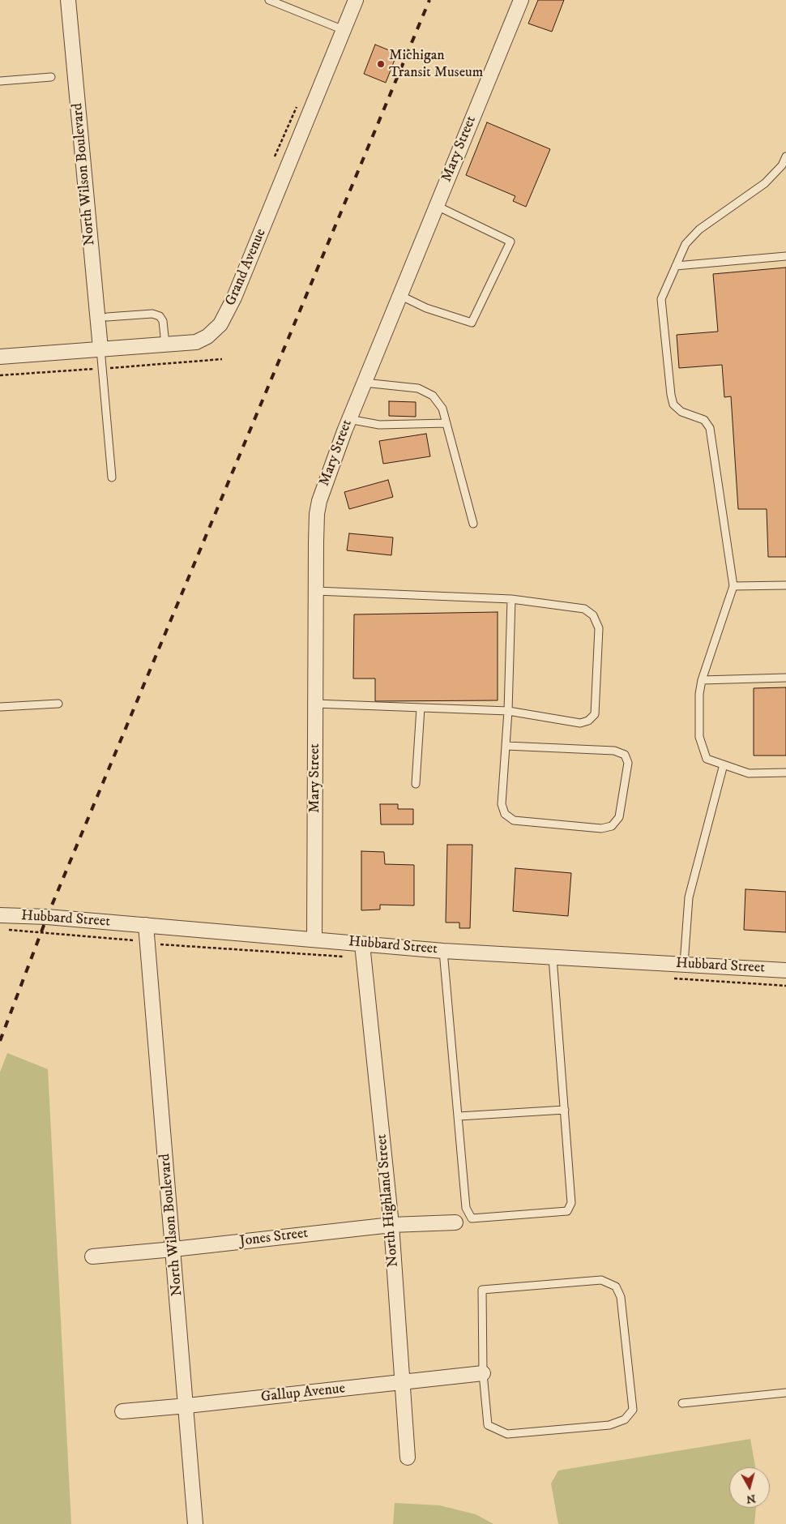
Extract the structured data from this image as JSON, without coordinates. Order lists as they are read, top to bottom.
{
  "streets": {
    "street": [
      "Mary Street",
      "North Wilson Boulevard",
      "Grand Avenue",
      "Hubbard Street",
      "North Highland Street",
      "Jones Street",
      "Gallup Avenue"
    ]
  },
  "crossings": [
    ["Mary Street", "Hubbard Street"],
    ["North Wilson Boulevard", "Grand Avenue"],
    ["North Wilson Boulevard", "Hubbard Street"],
    ["North Wilson Boulevard", "Jones Street"],
    ["North Wilson Boulevard", "Gallup Avenue"],
    ["Hubbard Street", "North Highland Street"],
    ["North Highland Street", "Jones Street"],
    ["North Highland Street", "Gallup Avenue"]
  ],
  "places": ["Michigan Transit Museum"],
  "north": "bottom"
}
